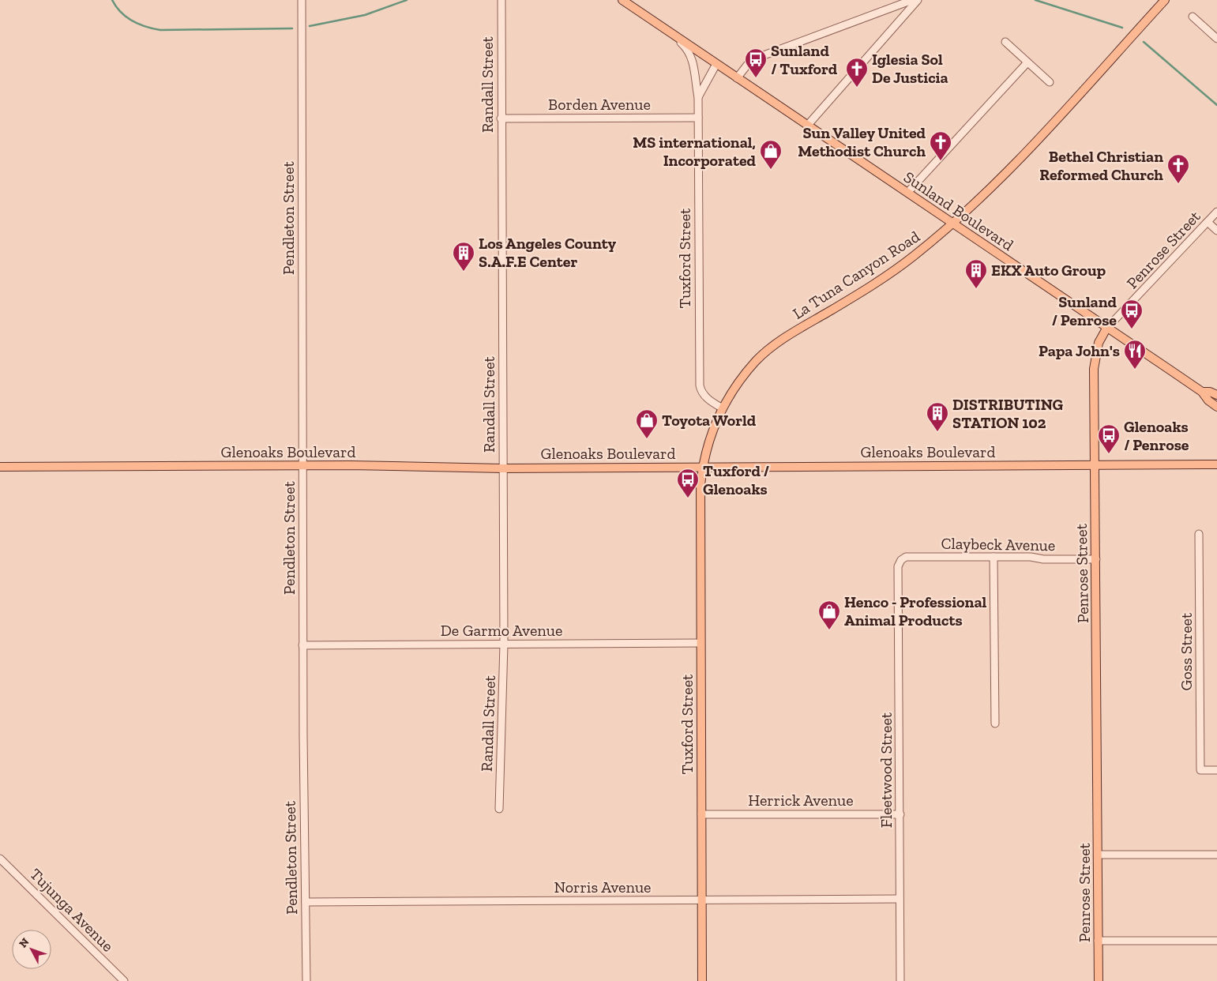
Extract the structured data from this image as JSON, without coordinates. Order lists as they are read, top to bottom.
{
  "streets": {
    "main road": [
      "Sunland Boulevard",
      "Penrose Street",
      "Tuxford Street",
      "La Tuna Canyon Road",
      "Glenoaks Boulevard"
    ],
    "street": [
      "Randall Street",
      "Borden Avenue",
      "Pendleton Street",
      "Claybeck Avenue",
      "De Garmo Avenue",
      "Goss Street",
      "Fleetwood Street",
      "Herrick Avenue",
      "Norris Avenue",
      "Tujunga Avenue"
    ]
  },
  "crossings": [
    ["Randall Street", "Borden Avenue"],
    ["Randall Street", "Glenoaks Boulevard"],
    ["Randall Street", "De Garmo Avenue"],
    ["Borden Avenue", "Tuxford Street"],
    ["Sunland Boulevard", "Penrose Street"],
    ["Sunland Boulevard", "Tuxford Street"],
    ["Sunland Boulevard", "La Tuna Canyon Road"],
    ["Pendleton Street", "Glenoaks Boulevard"],
    ["Pendleton Street", "De Garmo Avenue"],
    ["Pendleton Street", "Norris Avenue"],
    ["Penrose Street", "Glenoaks Boulevard"],
    ["Penrose Street", "Claybeck Avenue"],
    ["Tuxford Street", "La Tuna Canyon Road"],
    ["Tuxford Street", "Glenoaks Boulevard"],
    ["Tuxford Street", "De Garmo Avenue"],
    ["Tuxford Street", "Herrick Avenue"],
    ["Tuxford Street", "Norris Avenue"],
    ["La Tuna Canyon Road", "Glenoaks Boulevard"],
    ["Claybeck Avenue", "Fleetwood Street"],
    ["Fleetwood Street", "Herrick Avenue"],
    ["Fleetwood Street", "Norris Avenue"]
  ],
  "places": {
    "bus stop": [
      "Sunland / Tuxford",
      "Sunland / Penrose",
      "Glenoaks / Penrose",
      "Tuxford / Glenoaks"
    ],
    "church": ["Iglesia Sol De Justicia", "Sun Valley United Methodist Church", "Bethel Christian Reformed Church"],
    "shop": ["MS international, Incorporated", "Toyota World", "Henco - Professional Animal Products"],
    "building": ["Los Angeles County S.A.F.E Center", "EKX Auto Group", "DISTRIBUTING STATION 102"],
    "restaurant": ["Papa John's"]
  },
  "north": "top left"
}
